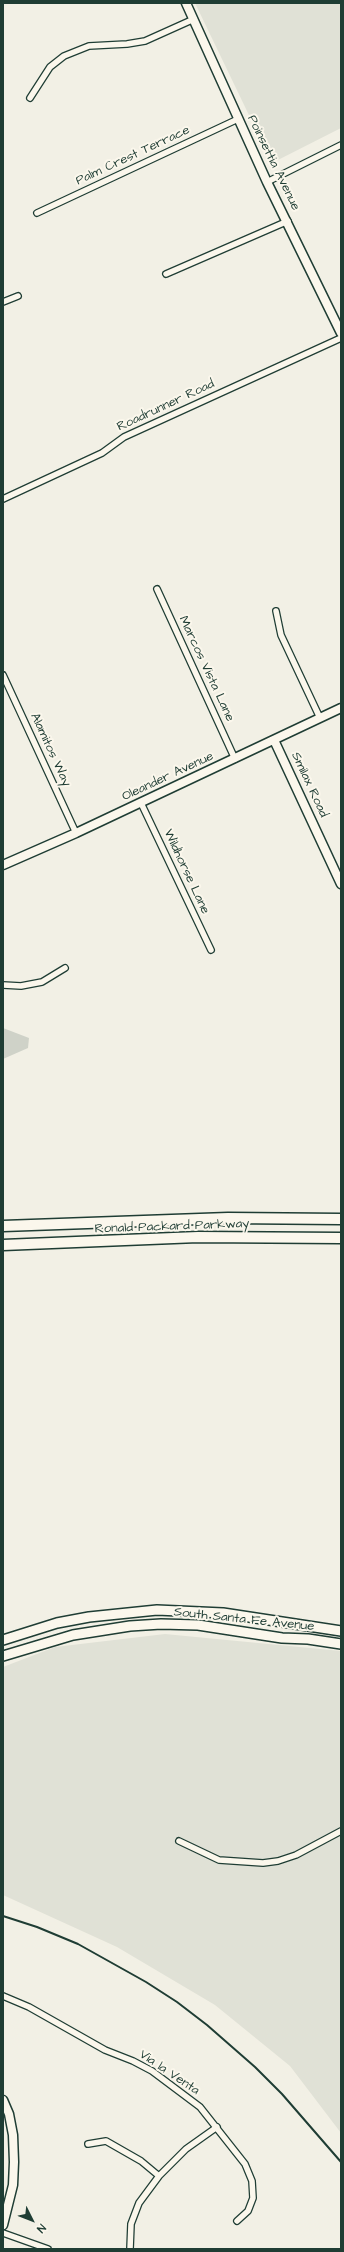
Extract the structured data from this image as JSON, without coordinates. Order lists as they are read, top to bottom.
{
  "streets": {
    "highway": ["Ronald Packard Parkway"],
    "main road": ["South Santa Fe Avenue"],
    "street": [
      "Palm Crest Terrace",
      "Poinsettia Avenue",
      "Roadrunner Road",
      "Marcos Vista Lane",
      "Alamitos Way",
      "Oleander Avenue",
      "Smilax Road",
      "Wildhorse Lane",
      "Via la Venta"
    ]
  },
  "crossings": [
    ["Palm Crest Terrace", "Poinsettia Avenue"],
    ["Marcos Vista Lane", "Oleander Avenue"],
    ["Alamitos Way", "Oleander Avenue"],
    ["Oleander Avenue", "Smilax Road"],
    ["Oleander Avenue", "Wildhorse Lane"]
  ],
  "north": "bottom right"
}
